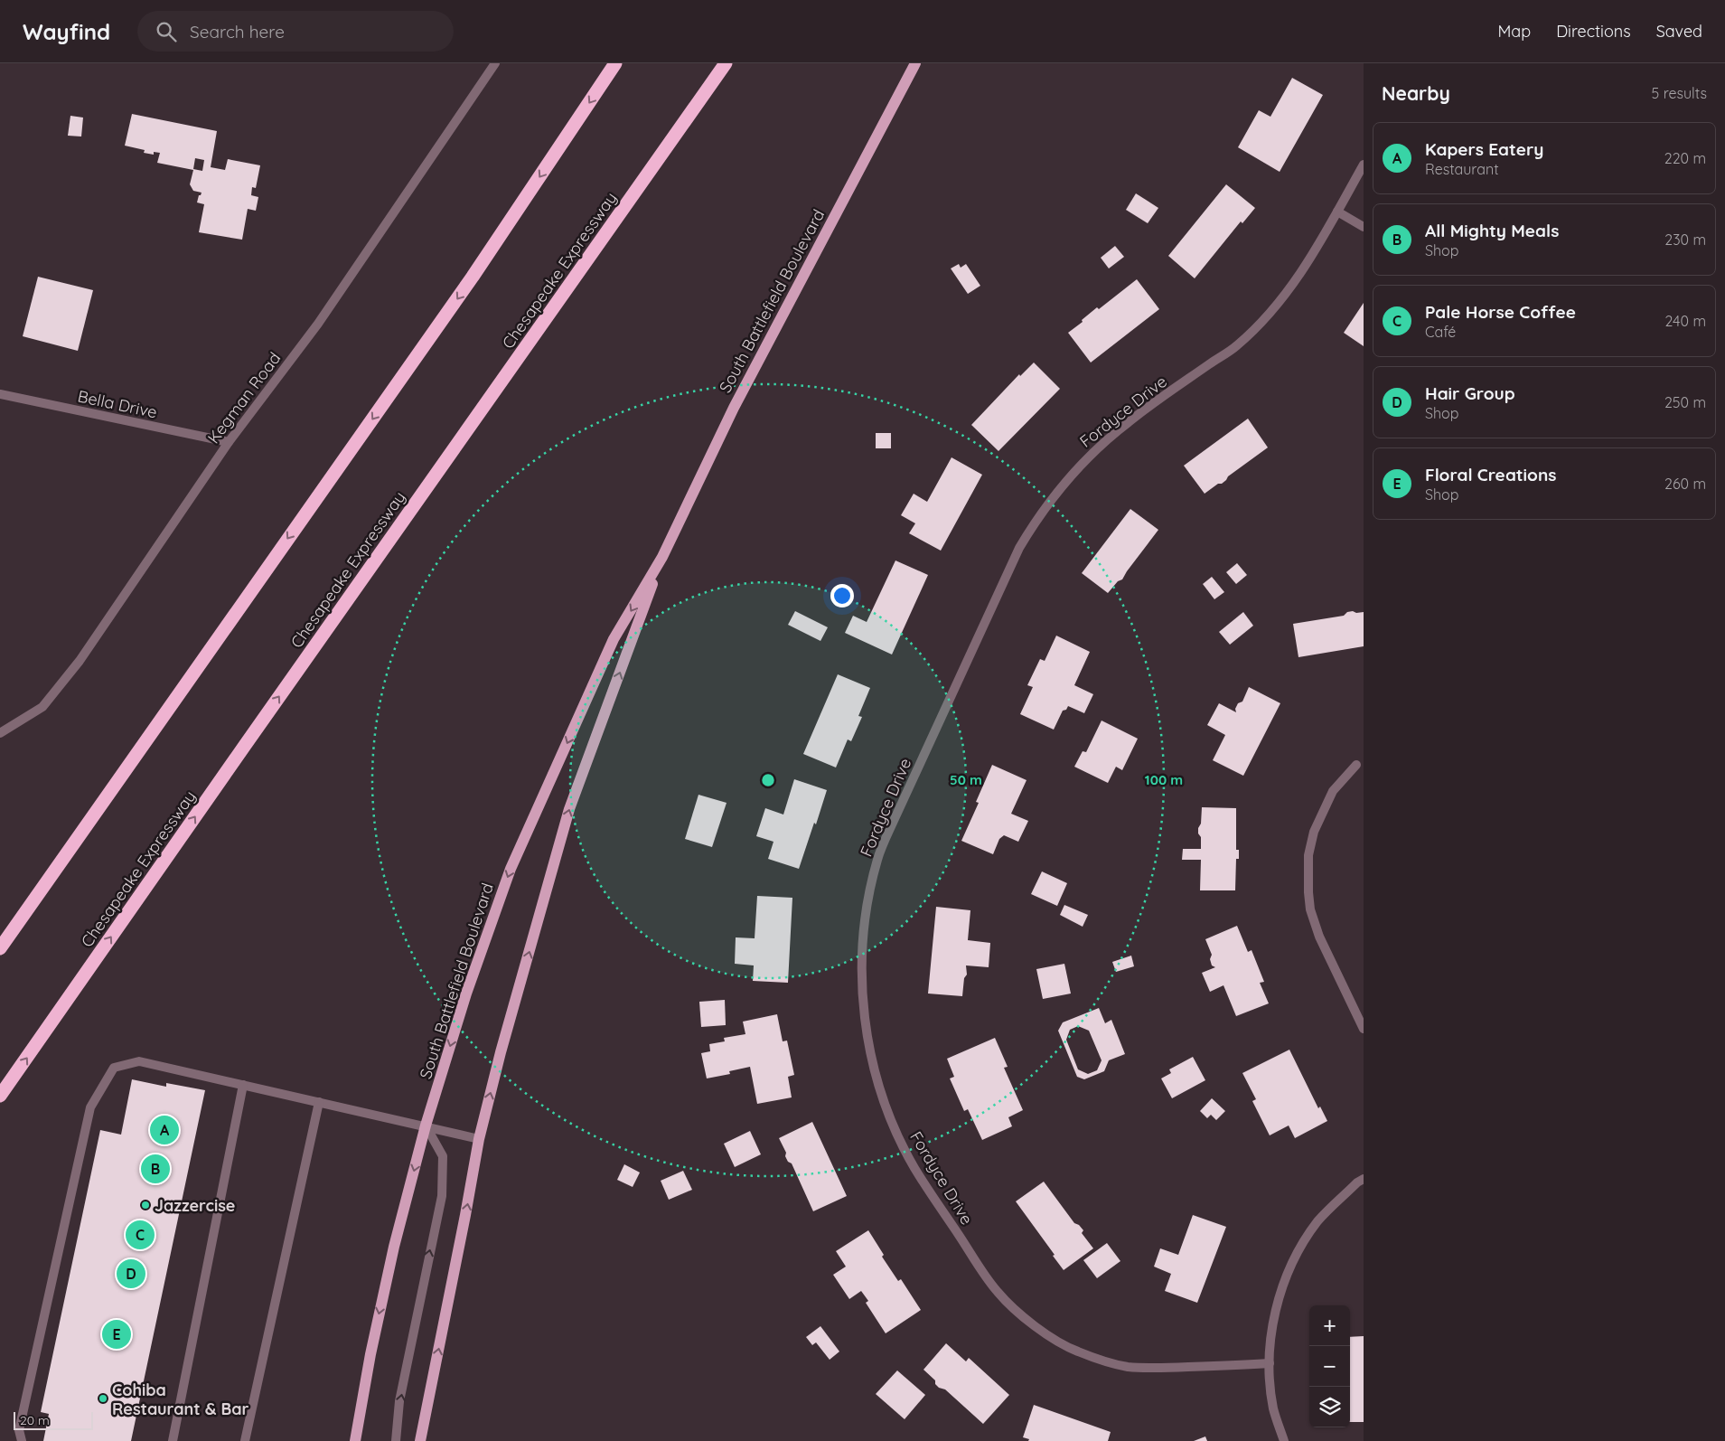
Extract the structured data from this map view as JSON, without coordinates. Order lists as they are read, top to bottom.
{
  "streets": {
    "highway": ["Chesapeake Expressway"],
    "main road": ["South Battlefield Boulevard"],
    "street": ["Kegman Road", "Bella Drive", "Fordyce Drive"]
  },
  "crossings": [
    ["Kegman Road", "Bella Drive"]
  ],
  "places": ["Jazzercise", "Cohiba Restaurant & Bar"],
  "scale_bar": "20 m",
  "page": {
    "header": "Wayfind",
    "search": "Search here",
    "nav": ["Map", "Directions", "Saved"],
    "heading": ["Nearby", "5 results"],
    "list": [
      {
        "mark": "A",
        "name": "Kapers Eatery",
        "note": "Restaurant",
        "value": "220 m"
      },
      {
        "mark": "B",
        "name": "All Mighty Meals",
        "note": "Shop",
        "value": "230 m"
      },
      {
        "mark": "C",
        "name": "Pale Horse Coffee",
        "note": "Café",
        "value": "240 m"
      },
      {
        "mark": "D",
        "name": "Hair Group",
        "note": "Shop",
        "value": "250 m"
      },
      {
        "mark": "E",
        "name": "Floral Creations",
        "note": "Shop",
        "value": "260 m"
      }
    ],
    "pins": [
      "A",
      "B",
      "C",
      "D",
      "E"
    ],
    "map_buttons": ["+", "−"],
    "scale": "20 m"
  },
  "rings": ["50 m", "100 m"]
}
